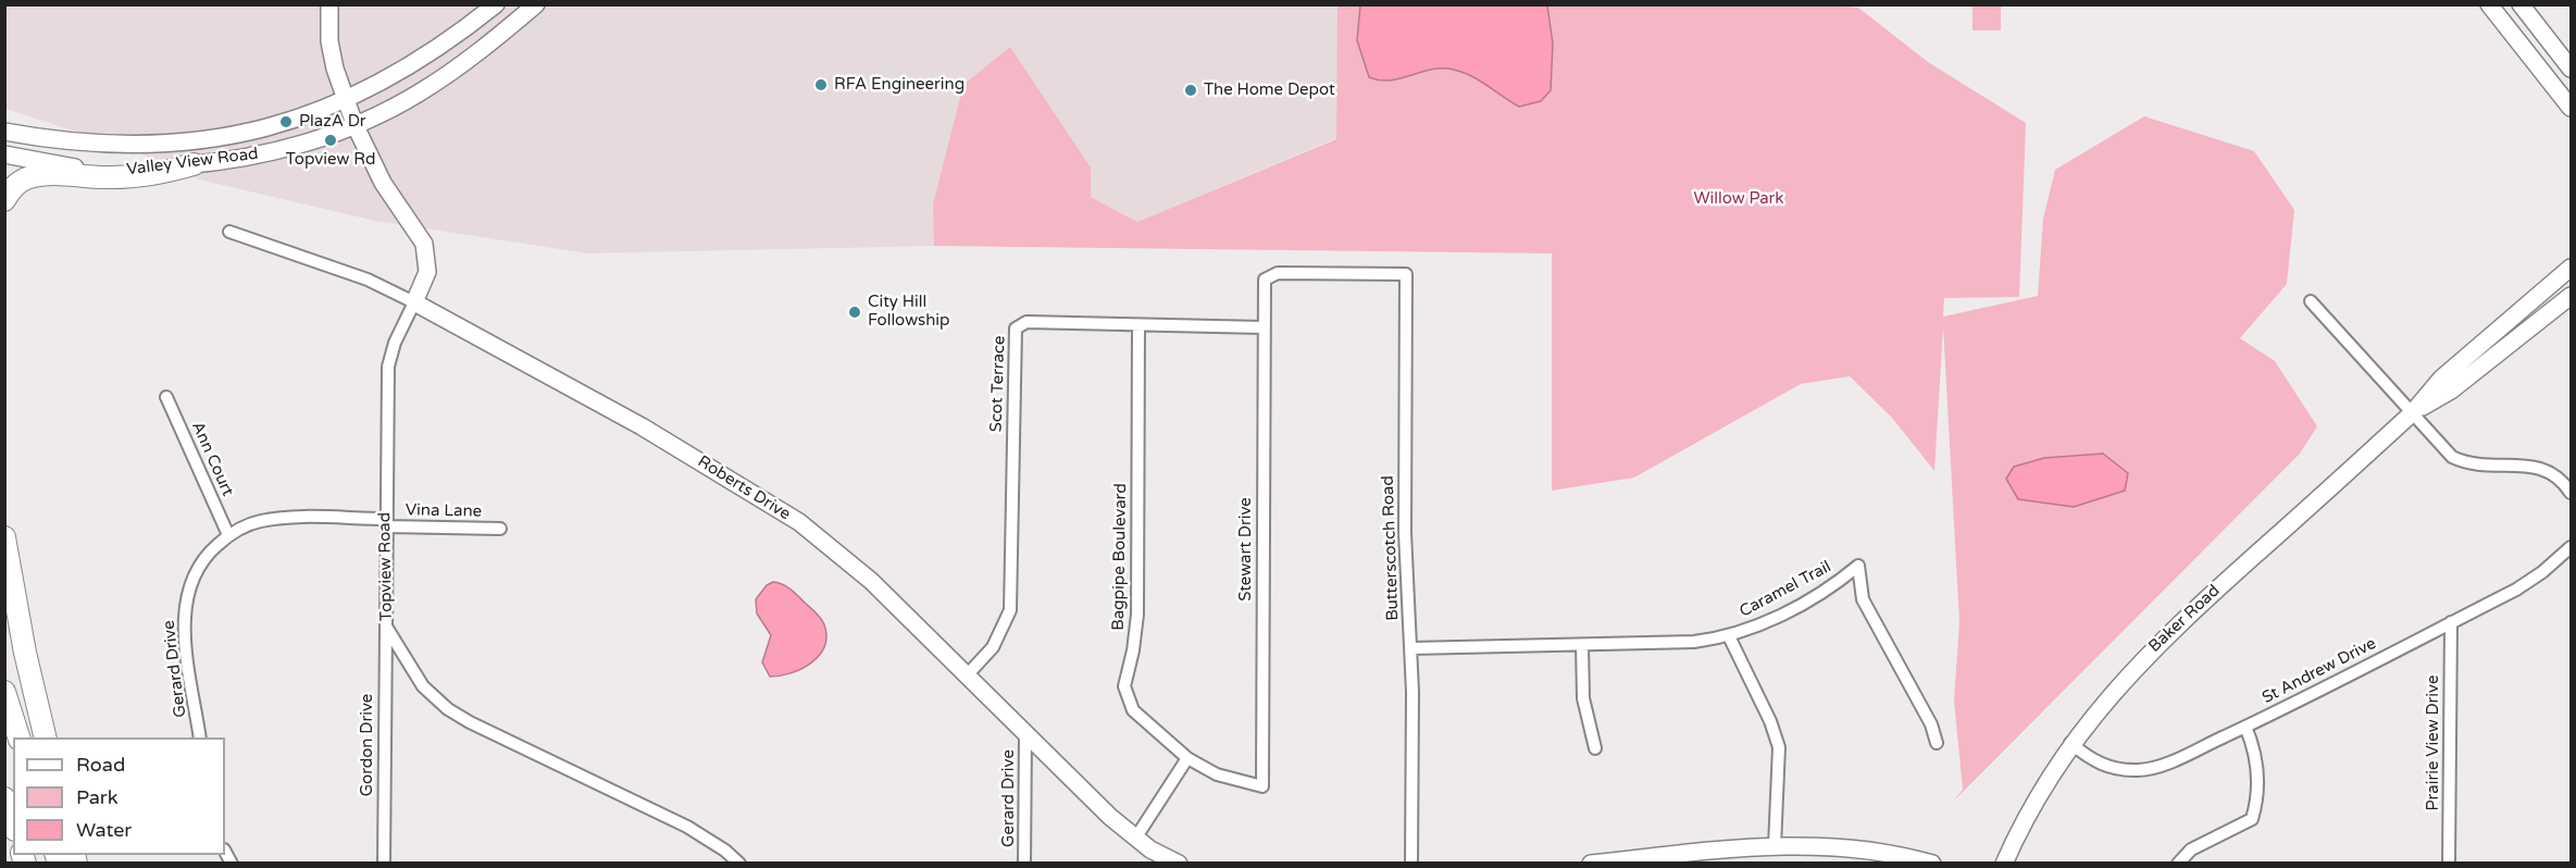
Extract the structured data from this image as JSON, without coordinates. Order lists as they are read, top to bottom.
{
  "streets": {
    "main road": [
      "Valley View Road",
      "Roberts Drive",
      "Topview Road",
      "Baker Road"
    ],
    "street": [
      "Scot Terrace",
      "Ann Court",
      "Vina Lane",
      "Butterscotch Road",
      "Stewart Drive",
      "Bagpipe Boulevard",
      "Caramel Trail",
      "Gerard Drive",
      "St Andrew Drive",
      "Prairie View Drive",
      "Gordon Drive"
    ]
  },
  "crossings": [
    ["Valley View Road", "Topview Road"],
    ["Scot Terrace", "Roberts Drive"],
    ["Scot Terrace", "Stewart Drive"],
    ["Scot Terrace", "Bagpipe Boulevard"],
    ["Ann Court", "Gerard Drive"],
    ["Roberts Drive", "Topview Road"],
    ["Roberts Drive", "Gerard Drive"],
    ["Vina Lane", "Topview Road"],
    ["Vina Lane", "Gerard Drive"],
    ["Butterscotch Road", "Stewart Drive"],
    ["Butterscotch Road", "Caramel Trail"],
    ["Stewart Drive", "Bagpipe Boulevard"],
    ["Topview Road", "Gerard Drive"],
    ["Topview Road", "Gordon Drive"],
    ["Baker Road", "St Andrew Drive"],
    ["St Andrew Drive", "Prairie View Drive"]
  ],
  "parks": ["Willow Park"],
  "places": [
    "RFA Engineering",
    "The Home Depot",
    "PlazA Dr",
    "Topview Rd",
    "City Hill Followship"
  ],
  "legend": ["Road", "Park", "Water"]
}
